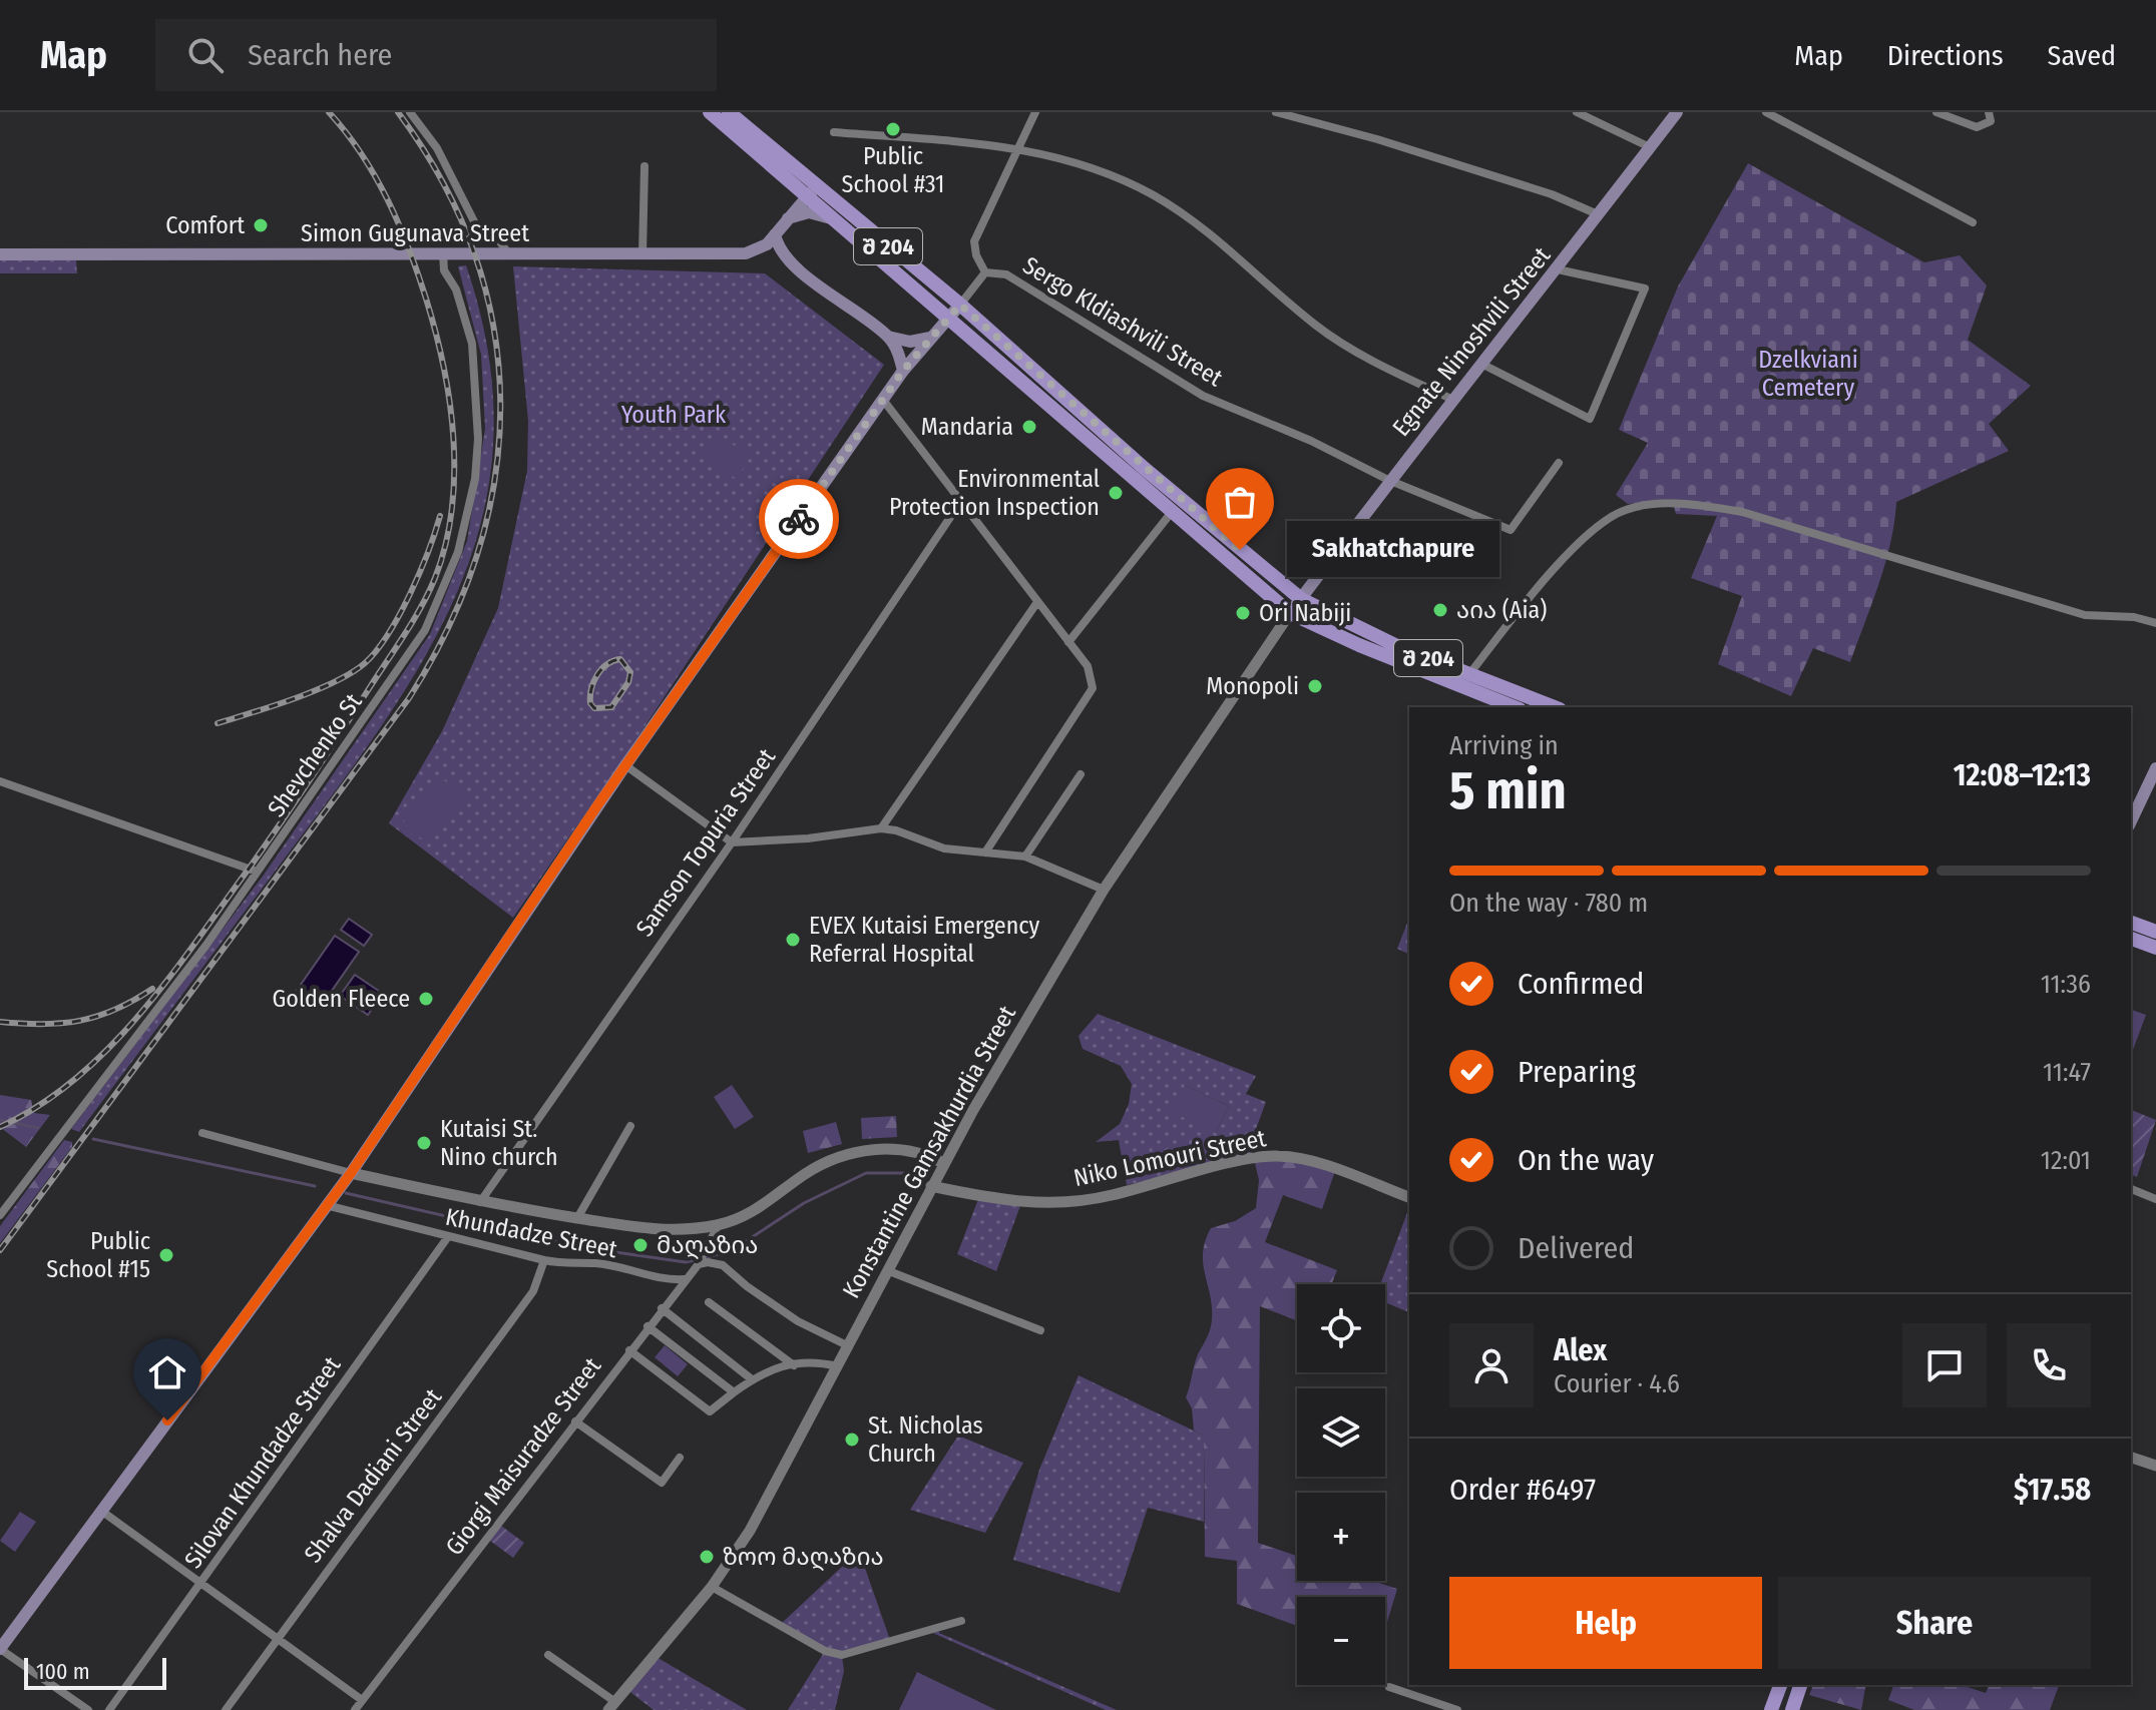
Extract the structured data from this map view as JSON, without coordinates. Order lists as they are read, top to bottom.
{
  "streets": {
    "main road": ["Simon Gugunava Street", "შ 204", "Egnate Ninoshvili Street"],
    "street": [
      "Sergo Kldiashvili Street",
      "Shevchenko St",
      "Samson Topuria Street",
      "Konstantine Gamsakhurdia Street",
      "Niko Lomouri Street",
      "Khundadze Street",
      "Giorgi Maisuradze Street",
      "Silovan Khundadze Street",
      "Shalva Dadiani Street"
    ]
  },
  "crossings": [
    ["Simon Gugunava Street", "Shevchenko St"],
    ["შ 204", "Egnate Ninoshvili Street"],
    ["შ 204", "Konstantine Gamsakhurdia Street"],
    ["Sergo Kldiashvili Street", "Egnate Ninoshvili Street"],
    ["Egnate Ninoshvili Street", "Konstantine Gamsakhurdia Street"],
    ["Konstantine Gamsakhurdia Street", "Niko Lomouri Street"],
    ["Khundadze Street", "Giorgi Maisuradze Street"],
    ["Khundadze Street", "Silovan Khundadze Street"],
    ["Khundadze Street", "Shalva Dadiani Street"]
  ],
  "parks": ["Dzelkviani Cemetery", "Youth Park"],
  "places": [
    "Public School #31",
    "Comfort",
    "Mandaria",
    "Environmental Protection Inspection",
    "Sakhatchapure",
    "აია (Aia)",
    "Ori Nabiji",
    "Monopoli",
    "EVEX Kutaisi Emergency Referral Hospital",
    "Golden Fleece",
    "Kutaisi St. Nino church",
    "მაღაზია",
    "Public School #15",
    "St. Nicholas Church",
    "ზოო მაღაზია"
  ],
  "scale_bar": "100 m",
  "page": {
    "header": "Map",
    "search": "Search here",
    "nav": ["Map", "Directions", "Saved"],
    "bubble": "Sakhatchapure",
    "heading": ["5 min", "Arriving in", "12:08–12:13"],
    "panel": [
      "Alex",
      "Courier · 4.6",
      "Order #6497",
      "$17.58"
    ],
    "bar": "On the way · 780 m",
    "list": [
      ["Confirmed", "11:36"],
      ["Preparing", "11:47"],
      ["On the way", "12:01"],
      "Delivered"
    ],
    "map_buttons": ["+", "−"],
    "buttons": ["Help", "Share"],
    "scale": "100 m"
  }
}
